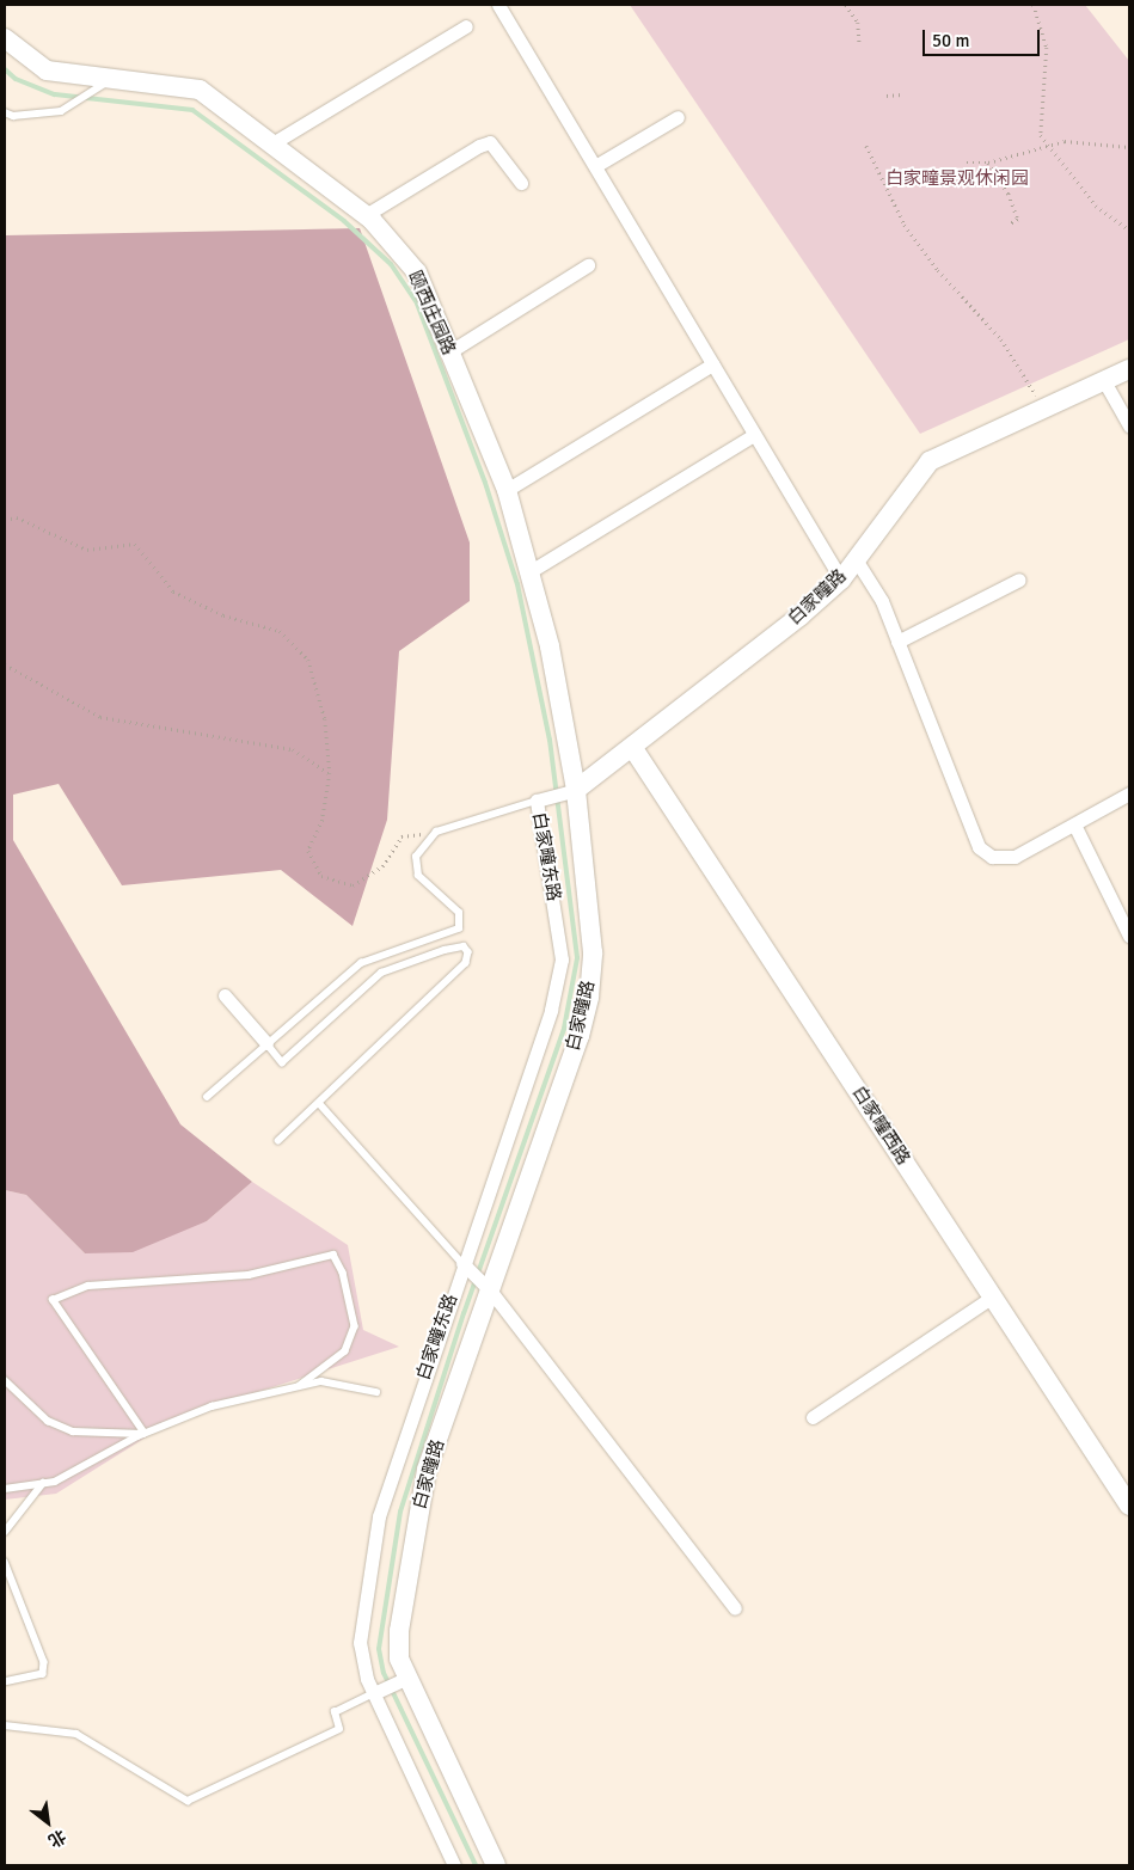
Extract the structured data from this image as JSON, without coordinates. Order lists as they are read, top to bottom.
{
  "streets": {
    "street": [
      "颐西庄园路",
      "白家疃路",
      "白家疃东路",
      "白家疃西路"
    ]
  },
  "crossings": [
    ["颐西庄园路", "白家疃路"],
    ["白家疃路", "白家疃西路"]
  ],
  "parks": ["白家疃景观休闲园"],
  "scale_bar": "50 m",
  "north": "bottom right"
}
